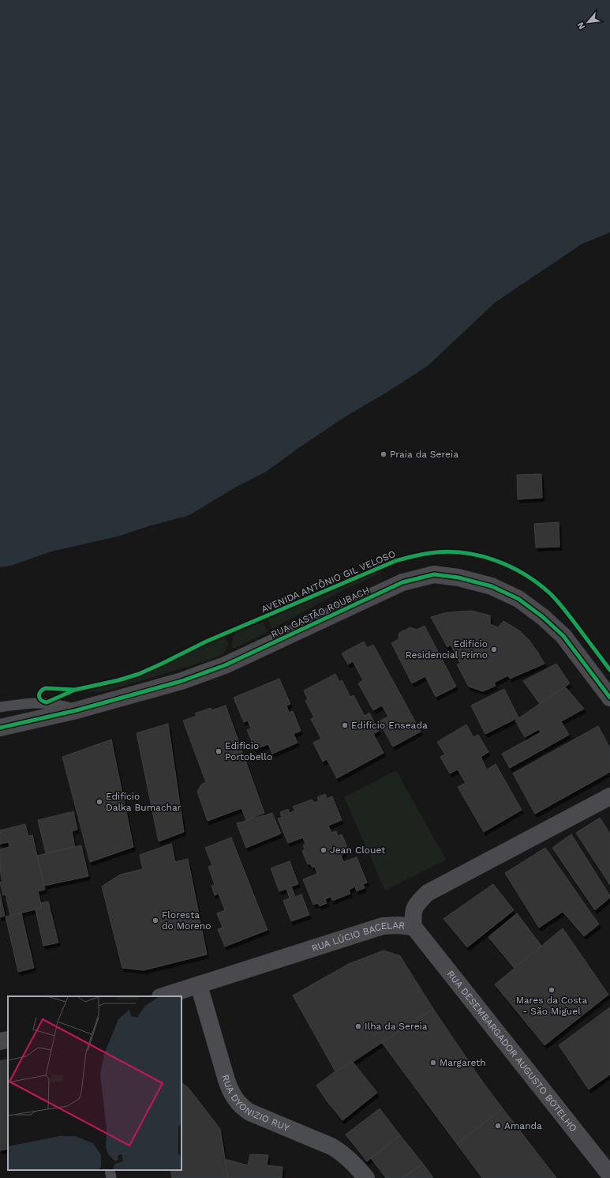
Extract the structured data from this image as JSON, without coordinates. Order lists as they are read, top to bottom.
{
  "streets": {
    "street": [
      "RUA GASTÃO ROUBACH",
      "RUA LÚCIO BACELAR",
      "RUA DESEMBARGADOR AUGUSTO BOTELHO",
      "RUA DYONIZIO RUY"
    ],
    "cycle path": ["AVENIDA ANTÔNIO GIL VELOSO"]
  },
  "crossings": [
    ["RUA LÚCIO BACELAR", "RUA DESEMBARGADOR AUGUSTO BOTELHO"],
    ["RUA LÚCIO BACELAR", "RUA DYONIZIO RUY"]
  ],
  "places": [
    "Praia da Sereia",
    "Edifício Residencial Primo",
    "Edifício Enseada",
    "Edifício Portobello",
    "Edifício Dalka Bumachar",
    "Jean Clouet",
    "Floresta do Moreno",
    "Mares da Costa - São Miguel",
    "Ilha da Sereia",
    "Margareth",
    "Amanda"
  ],
  "north": "bottom left"
}
